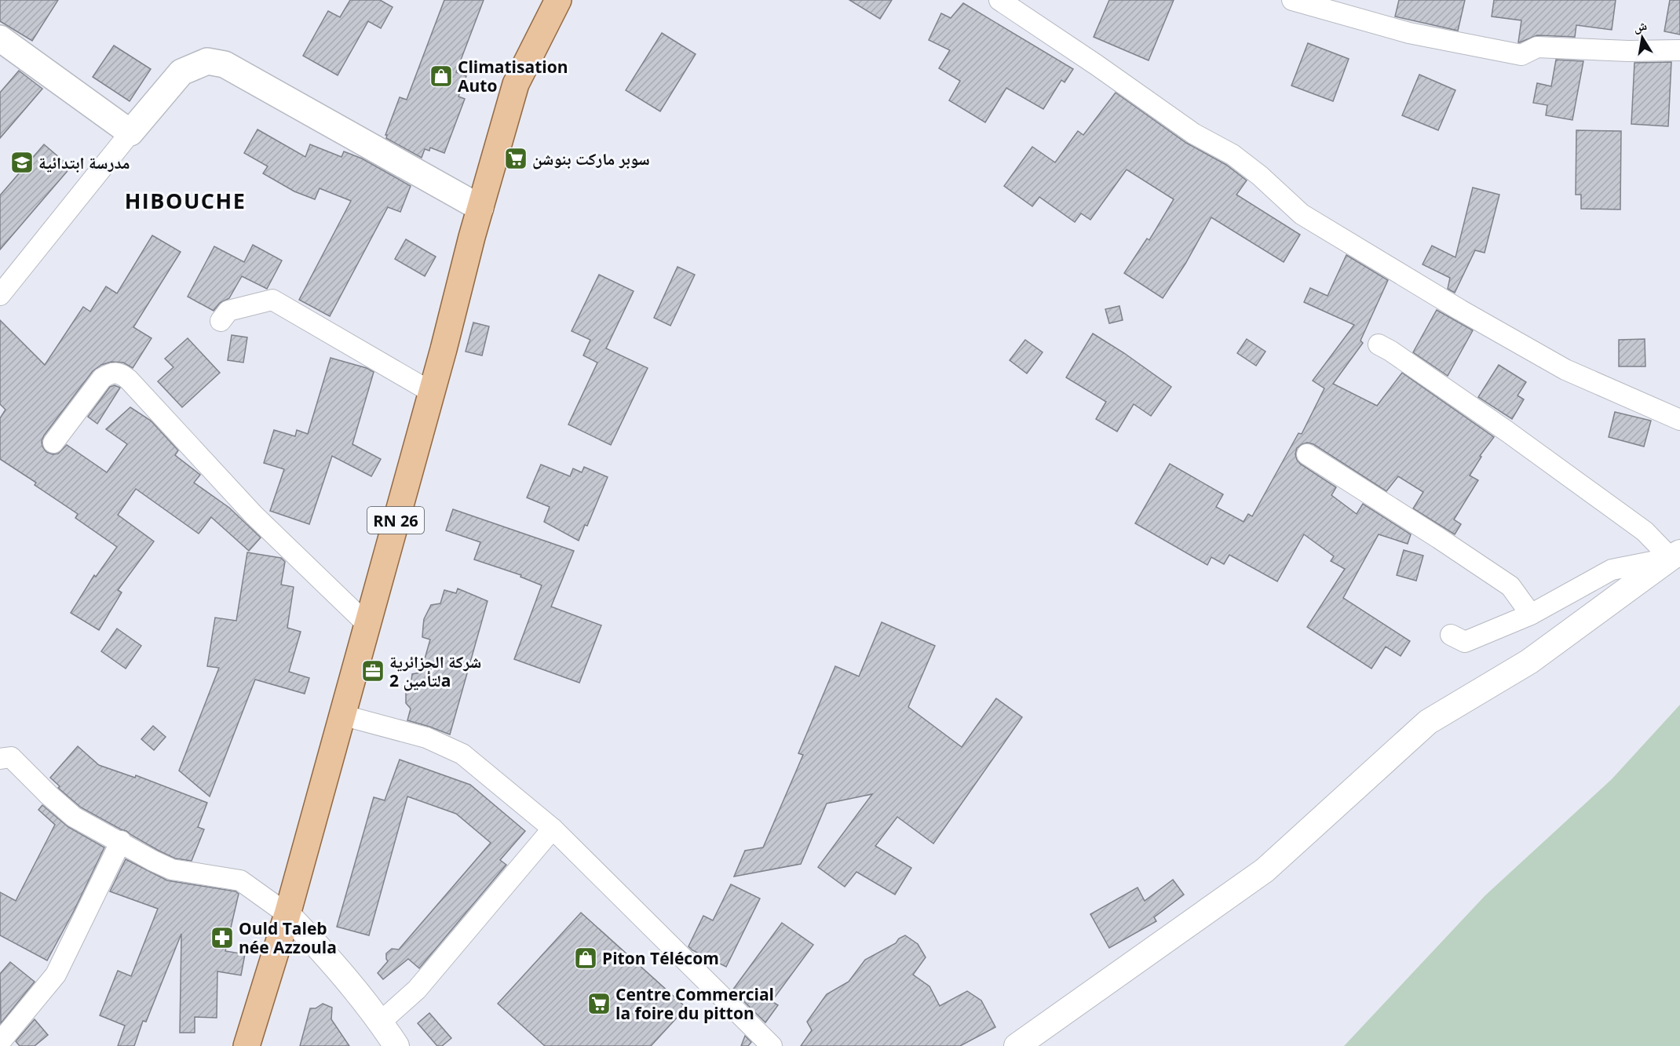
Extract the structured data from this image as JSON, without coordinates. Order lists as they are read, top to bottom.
{
  "streets": {
    "main road": ["RN 26"]
  },
  "districts": ["HIBOUCHE"],
  "places": {
    "shop": ["Climatisation Auto", "Piton Télécom"],
    "supermarket": ["سوبر ماركت بنوشن", "Centre Commercial la foire du pitton"],
    "school or university": ["مدرسة ابتدائية"],
    "office": ["شركة الجزائرية لتأمين 2a"],
    "pharmacy": ["Ould Taleb née Azzoula"]
  },
  "north": "top"
}
